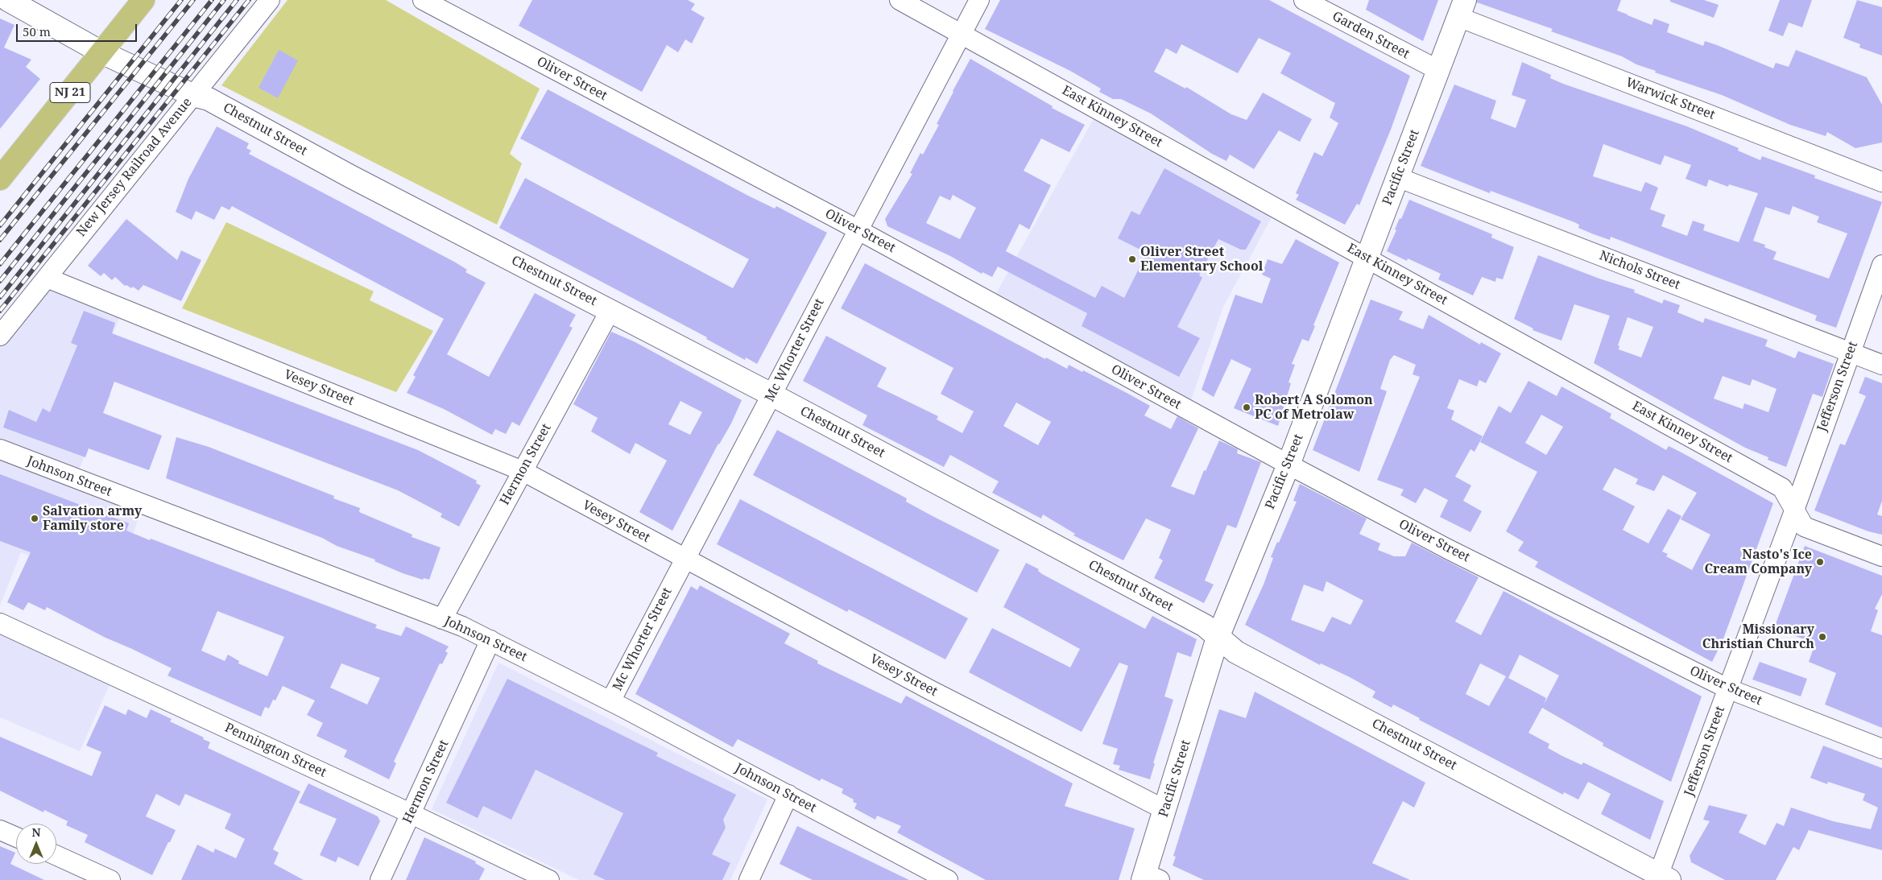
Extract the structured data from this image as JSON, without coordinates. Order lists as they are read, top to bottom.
{
  "streets": {
    "main road": ["NJ 21"],
    "street": [
      "Garden Street",
      "Oliver Street",
      "Warwick Street",
      "East Kinney Street",
      "Chestnut Street",
      "New Jersey Railroad Avenue",
      "Pacific Street",
      "Nichols Street",
      "Mc Whorter Street",
      "Jefferson Street",
      "Vesey Street",
      "Hermon Street",
      "Johnson Street",
      "Pennington Street"
    ]
  },
  "crossings": [
    ["Garden Street", "Pacific Street"],
    ["Oliver Street", "Pacific Street"],
    ["Oliver Street", "Mc Whorter Street"],
    ["Oliver Street", "Jefferson Street"],
    ["NJ 21", "Chestnut Street"],
    ["Warwick Street", "Pacific Street"],
    ["East Kinney Street", "Pacific Street"],
    ["East Kinney Street", "Mc Whorter Street"],
    ["East Kinney Street", "Jefferson Street"],
    ["Chestnut Street", "New Jersey Railroad Avenue"],
    ["Chestnut Street", "Pacific Street"],
    ["Chestnut Street", "Mc Whorter Street"],
    ["Chestnut Street", "Jefferson Street"],
    ["Chestnut Street", "Hermon Street"],
    ["New Jersey Railroad Avenue", "Vesey Street"],
    ["Pacific Street", "Nichols Street"],
    ["Pacific Street", "Vesey Street"],
    ["Nichols Street", "Jefferson Street"],
    ["Mc Whorter Street", "Vesey Street"],
    ["Mc Whorter Street", "Johnson Street"],
    ["Vesey Street", "Hermon Street"],
    ["Hermon Street", "Johnson Street"],
    ["Hermon Street", "Pennington Street"]
  ],
  "places": [
    "Oliver Street Elementary School",
    "Robert A Solomon PC of Metrolaw",
    "Salvation army Family store",
    "Nasto's Ice Cream Company",
    "Missionary Christian Church"
  ],
  "scale_bar": "50 m",
  "north": "top"
}
